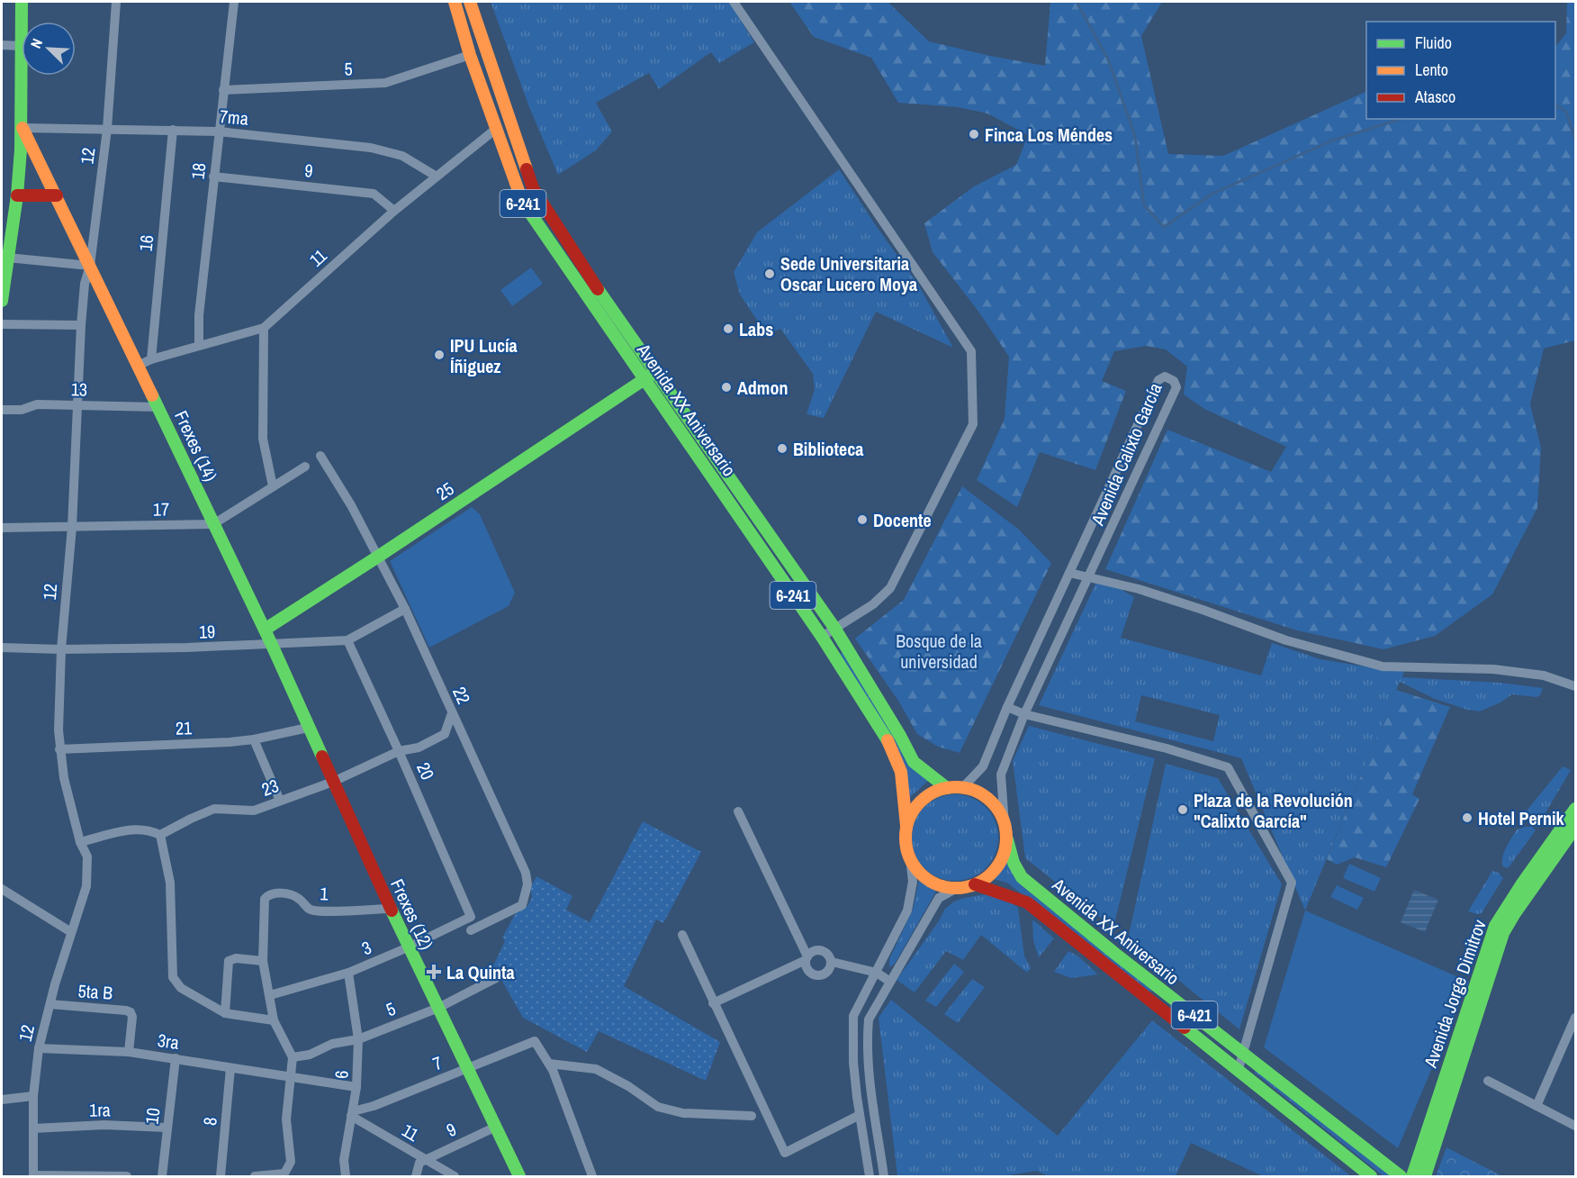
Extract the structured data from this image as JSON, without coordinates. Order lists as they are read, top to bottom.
{
  "streets": {
    "main road": [
      "6-241",
      "Avenida XX Aniversario",
      "Frexes (14)",
      "25",
      "Frexes (12)",
      "Avenida Jorge Dimitrov",
      "6-421"
    ],
    "street": [
      "5",
      "7ma",
      "12",
      "9",
      "18",
      "16",
      "11",
      "13",
      "Avenida Calixto García",
      "17",
      "19",
      "22",
      "21",
      "20",
      "23",
      "1",
      "3",
      "5ta B",
      "3ra",
      "7",
      "6",
      "1ra",
      "10",
      "8"
    ]
  },
  "crossings": [
    ["5", "18"],
    ["5", "Avenida XX Aniversario"],
    ["5", "Frexes (12)"],
    ["5", "6"],
    ["7ma", "12"],
    ["7ma", "18"],
    ["7ma", "16"],
    ["7ma", "11"],
    ["7ma", "Frexes (14)"],
    ["12", "13"],
    ["12", "Frexes (14)"],
    ["12", "17"],
    ["12", "19"],
    ["12", "21"],
    ["12", "5ta B"],
    ["12", "3ra"],
    ["12", "1ra"],
    ["9", "18"],
    ["9", "11"],
    ["9", "Frexes (12)"],
    ["18", "11"],
    ["16", "11"],
    ["11", "Avenida XX Aniversario"],
    ["11", "Frexes (14)"],
    ["11", "7"],
    ["11", "6"],
    ["13", "Frexes (14)"],
    ["Avenida XX Aniversario", "Avenida Calixto García"],
    ["Avenida XX Aniversario", "25"],
    ["Frexes (14)", "25"],
    ["Frexes (14)", "17"],
    ["Frexes (14)", "19"],
    ["Frexes (14)", "21"],
    ["Frexes (14)", "23"],
    ["Frexes (14)", "Frexes (12)"],
    ["25", "22"],
    ["19", "22"],
    ["19", "20"],
    ["22", "23"],
    ["20", "23"],
    ["20", "3"],
    ["23", "Frexes (12)"],
    ["1", "Frexes (12)"],
    ["Frexes (12)", "3"],
    ["Frexes (12)", "7"],
    ["3", "6"],
    ["5ta B", "3ra"],
    ["3ra", "10"],
    ["3ra", "8"],
    ["7", "6"],
    ["1ra", "10"]
  ],
  "parks": ["Bosque de la universidad"],
  "places": {
    "other": [
      "Finca Los Méndes",
      "Sede Universitaria Oscar Lucero Moya",
      "Labs",
      "IPU Lucía Íñiguez",
      "Admon",
      "Biblioteca",
      "Docente",
      "Plaza de la Revolución \"Calixto García\"",
      "Hotel Pernik"
    ],
    "health": ["La Quinta"]
  },
  "legend": ["Fluido", "Lento", "Atasco"],
  "north": "top left"
}
